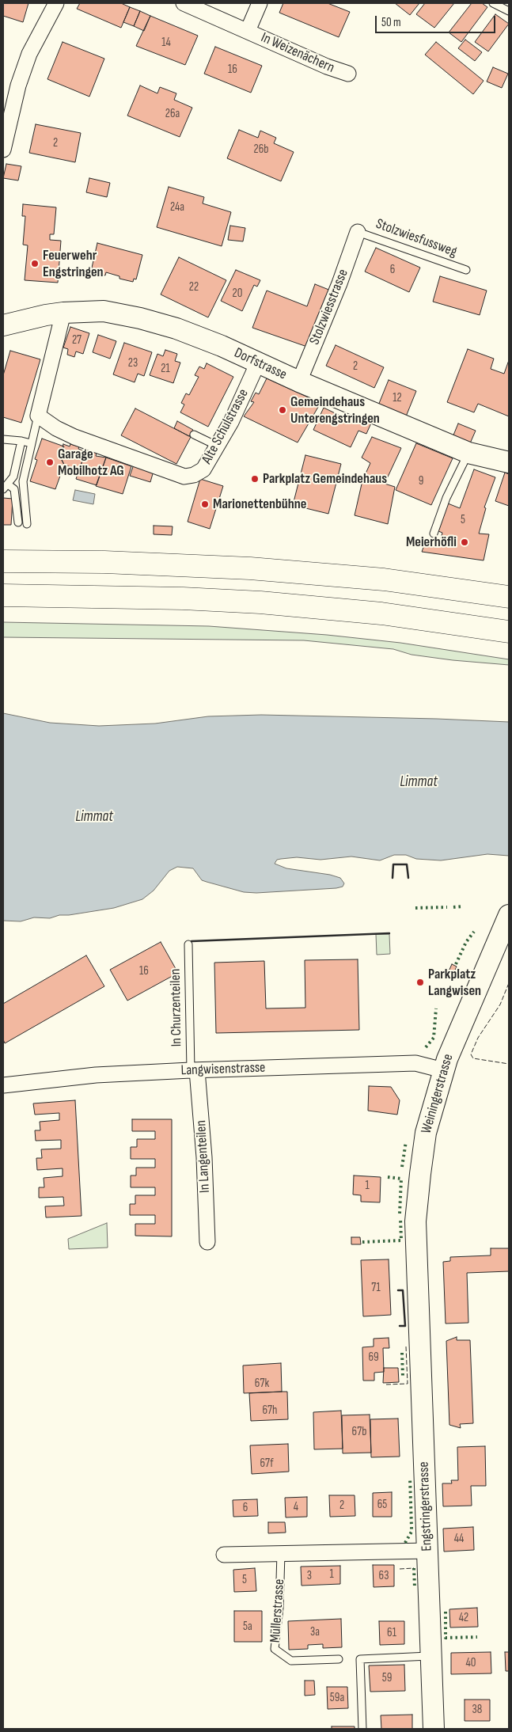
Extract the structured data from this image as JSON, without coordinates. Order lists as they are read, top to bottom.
{
  "streets": {
    "main road": ["Dorfstrasse", "Weiningerstrasse", "Engstringerstrasse"],
    "street": [
      "In Weizenächern",
      "Stolzwiesstrasse",
      "Alte Schulstrasse",
      "Langwisenstrasse",
      "In Langenteilen"
    ],
    "lane": ["Stolzwiesfussweg", "In Churzenteilen", "Müllerstrasse"]
  },
  "crossings": [
    ["Stolzwiesfussweg", "Stolzwiesstrasse"],
    ["Stolzwiesstrasse", "Dorfstrasse"],
    ["Dorfstrasse", "Alte Schulstrasse"],
    ["In Churzenteilen", "Langwisenstrasse"],
    ["In Churzenteilen", "In Langenteilen"],
    ["Langwisenstrasse", "Weiningerstrasse"],
    ["Langwisenstrasse", "In Langenteilen"],
    ["Weiningerstrasse", "Engstringerstrasse"]
  ],
  "water": ["Limmat"],
  "places": [
    "Feuerwehr Engstringen",
    "Gemeindehaus Unterengstringen",
    "Garage Mobilhotz AG",
    "Parkplatz Gemeindehaus",
    "Marionettenbühne",
    "Meierhöfli",
    "Parkplatz Langwisen"
  ],
  "house_numbers": [
    "14",
    "16",
    "26a",
    "2",
    "26b",
    "24a",
    "6",
    "22",
    "20",
    "27",
    "23",
    "2",
    "21",
    "12",
    "9",
    "5",
    "16",
    "1",
    "71",
    "69",
    "67k",
    "67h",
    "67b",
    "67f",
    "65",
    "2",
    "4",
    "6",
    "44",
    "1",
    "3",
    "63",
    "5",
    "42",
    "5a",
    "3a",
    "61",
    "40",
    "59",
    "59a",
    "38"
  ],
  "scale_bar": "50 m"
}
